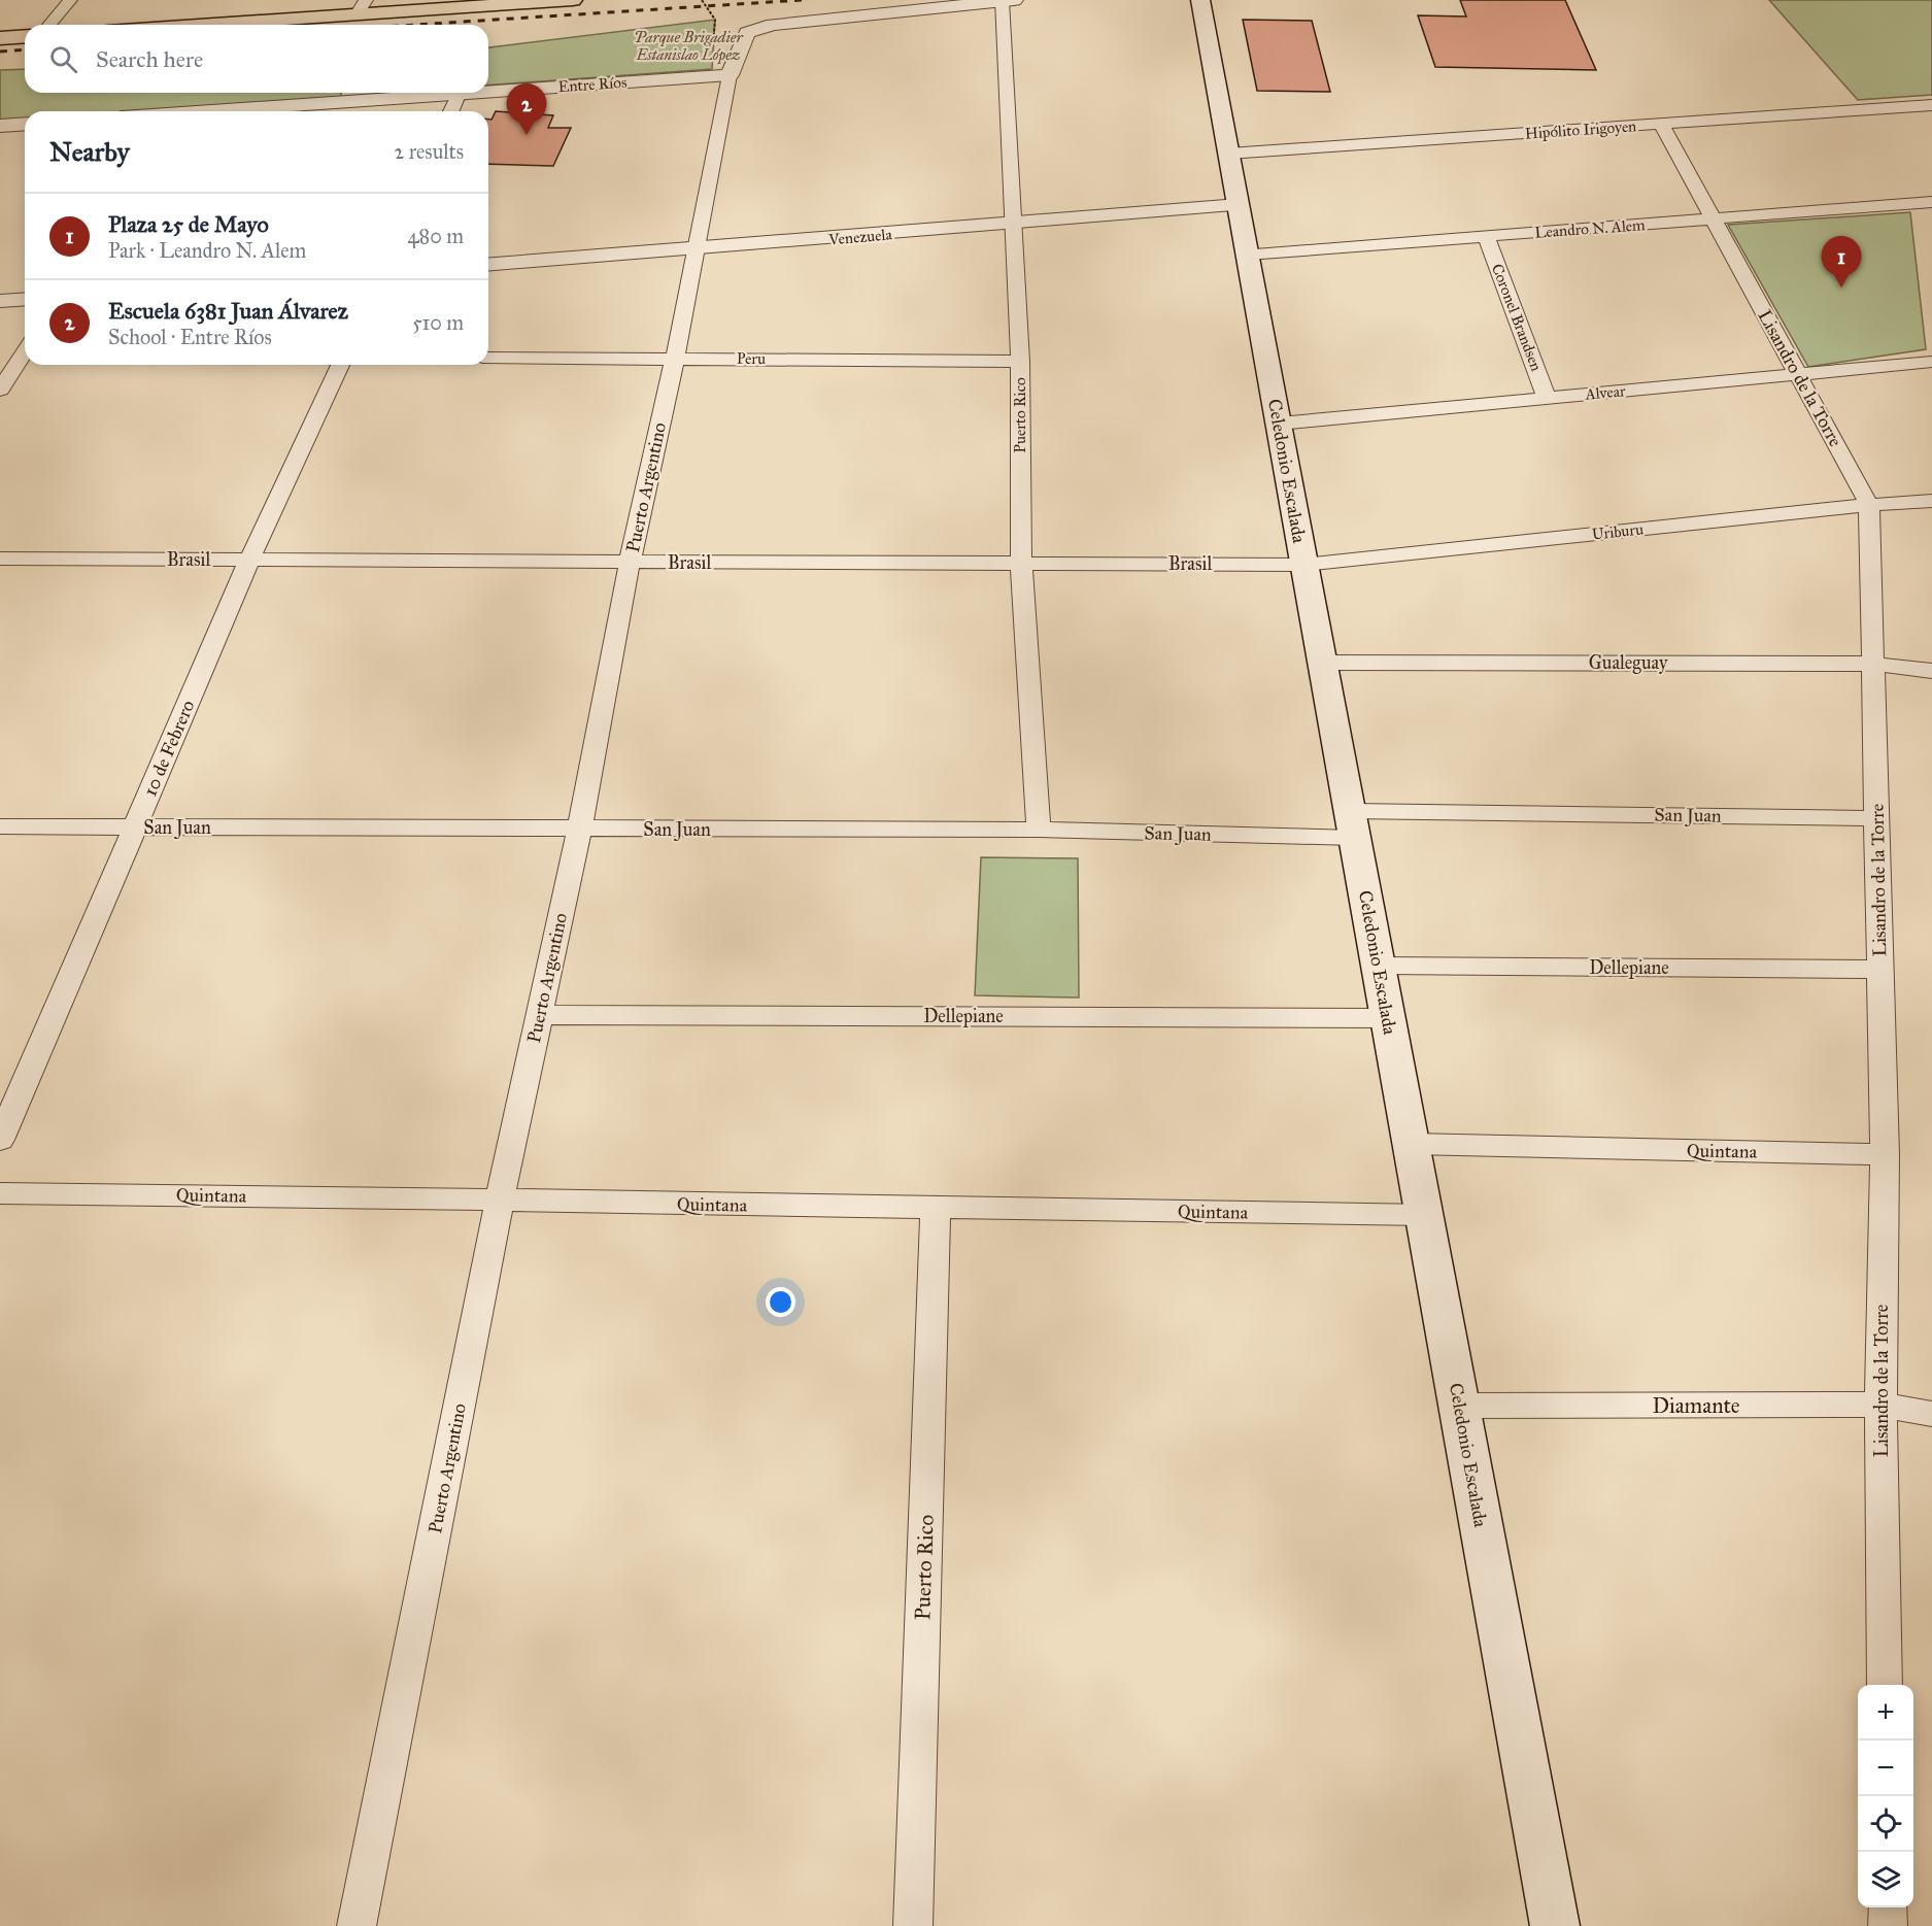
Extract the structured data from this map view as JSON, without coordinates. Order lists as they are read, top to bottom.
{
  "streets": {
    "main road": ["Celedonio Escalada"],
    "street": [
      "Entre Ríos",
      "Hipólito Irigoyen",
      "Leandro N. Alem",
      "Venezuela",
      "Coronel Brandsen",
      "Peru",
      "Lisandro de la Torre",
      "Alvear",
      "Puerto Rico",
      "Puerto Argentino",
      "Uriburu",
      "Brasil",
      "Gualeguay",
      "10 de Febrero",
      "San Juan",
      "Dellepiane",
      "Quintana",
      "Diamante"
    ]
  },
  "crossings": [
    ["Entre Ríos", "Puerto Argentino"],
    ["Hipólito Irigoyen", "Lisandro de la Torre"],
    ["Hipólito Irigoyen", "Celedonio Escalada"],
    ["Leandro N. Alem", "Coronel Brandsen"],
    ["Leandro N. Alem", "Lisandro de la Torre"],
    ["Leandro N. Alem", "Celedonio Escalada"],
    ["Venezuela", "Puerto Rico"],
    ["Venezuela", "Celedonio Escalada"],
    ["Venezuela", "Puerto Argentino"],
    ["Coronel Brandsen", "Alvear"],
    ["Peru", "Puerto Rico"],
    ["Peru", "Puerto Argentino"],
    ["Lisandro de la Torre", "Alvear"],
    ["Lisandro de la Torre", "Uriburu"],
    ["Lisandro de la Torre", "Gualeguay"],
    ["Lisandro de la Torre", "San Juan"],
    ["Lisandro de la Torre", "Dellepiane"],
    ["Lisandro de la Torre", "Quintana"],
    ["Lisandro de la Torre", "Diamante"],
    ["Alvear", "Celedonio Escalada"],
    ["Puerto Rico", "Puerto Argentino"],
    ["Puerto Rico", "Brasil"],
    ["Puerto Rico", "San Juan"],
    ["Puerto Rico", "Quintana"],
    ["Celedonio Escalada", "Uriburu"],
    ["Celedonio Escalada", "Brasil"],
    ["Celedonio Escalada", "Gualeguay"],
    ["Celedonio Escalada", "San Juan"],
    ["Celedonio Escalada", "Dellepiane"],
    ["Celedonio Escalada", "Quintana"],
    ["Celedonio Escalada", "Diamante"],
    ["Puerto Argentino", "Brasil"],
    ["Puerto Argentino", "San Juan"],
    ["Puerto Argentino", "Dellepiane"],
    ["Puerto Argentino", "Quintana"],
    ["Uriburu", "Brasil"],
    ["Brasil", "10 de Febrero"],
    ["10 de Febrero", "San Juan"]
  ],
  "parks": ["Parque Brigadier Estanislao López"],
  "page": {
    "search": "Search here",
    "pins": ["2", "1"],
    "heading": ["Nearby", "2 results"],
    "list": [
      {
        "mark": "1",
        "name": "Plaza 25 de Mayo",
        "note": "Park · Leandro N. Alem",
        "value": "480 m"
      },
      {
        "mark": "2",
        "name": "Escuela 6381 Juan Álvarez",
        "note": "School · Entre Ríos",
        "value": "510 m"
      }
    ],
    "map_buttons": ["+", "−"]
  }
}
